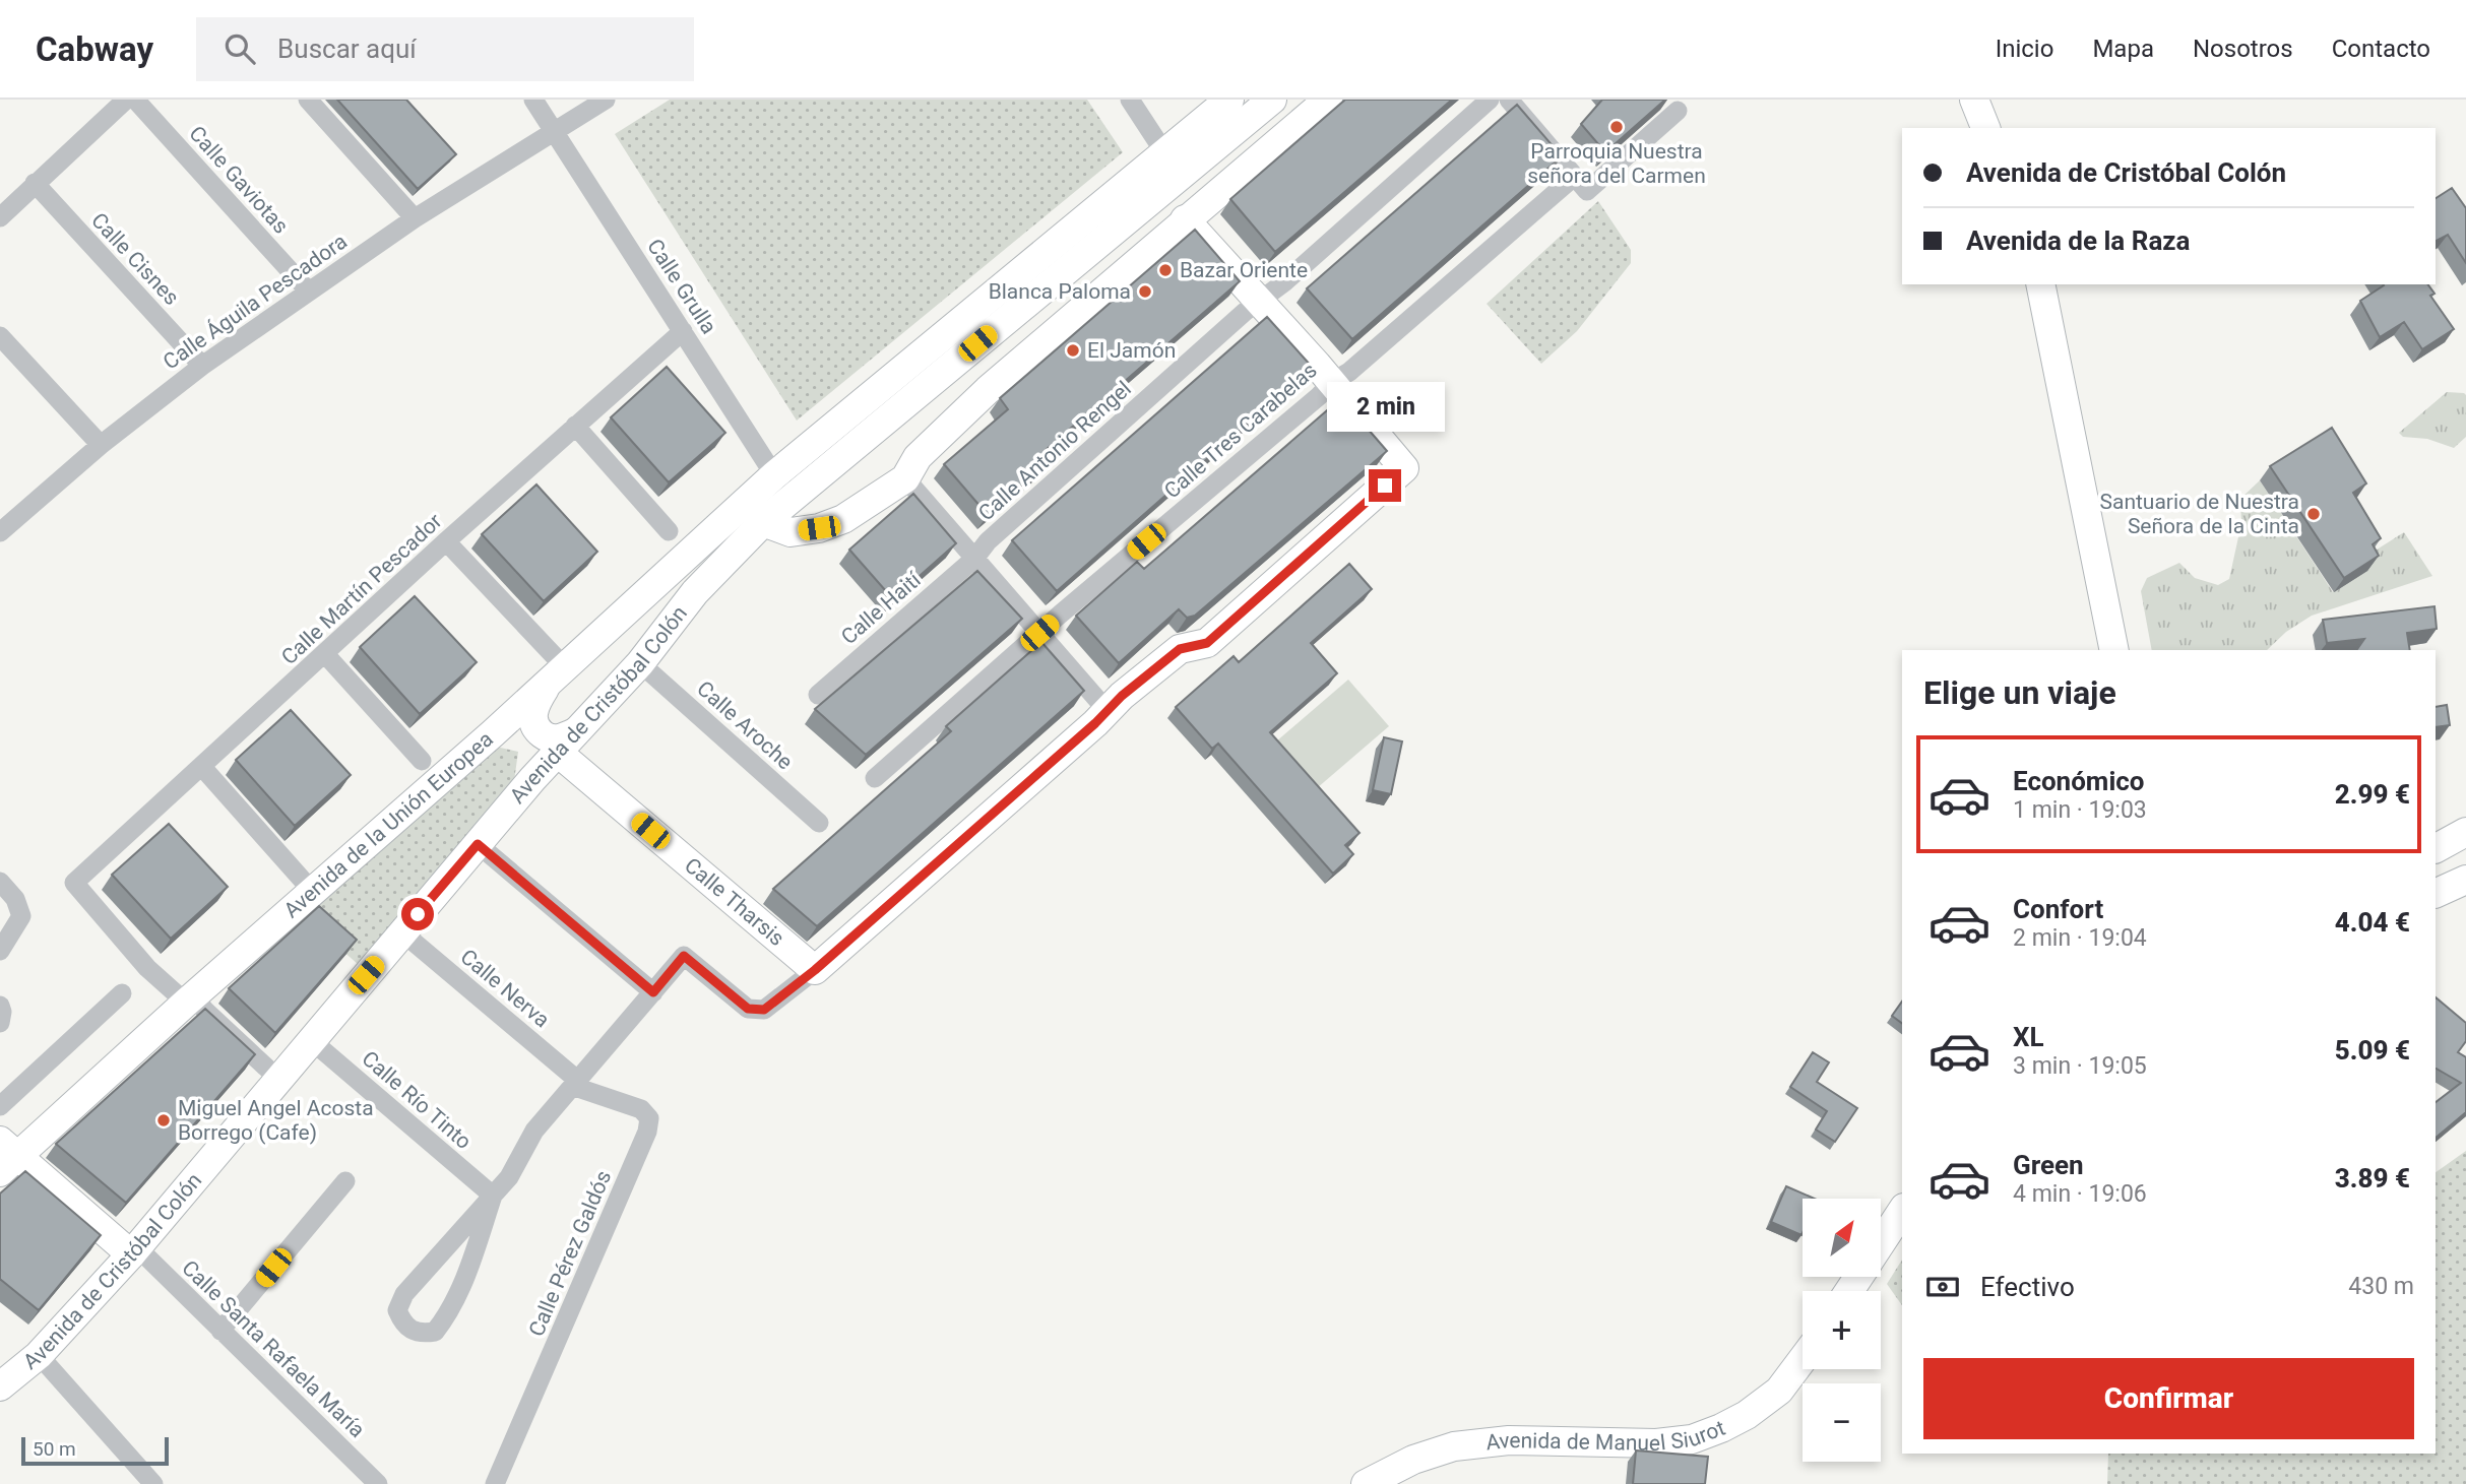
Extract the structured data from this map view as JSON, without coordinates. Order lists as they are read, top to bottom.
{
  "streets": {
    "main road": [
      "Avenida de Cristóbal Colón",
      "Avenida de la Unión Europea",
      "Calle Tharsis",
      "Avenida de Manuel Siurot"
    ],
    "street": [
      "Calle Gaviotas",
      "Calle Cisnes",
      "Calle Grulla",
      "Calle Águila Pescadora",
      "Calle Tres Carabelas",
      "Calle Antonio Rengel",
      "Calle Martín Pescador",
      "Calle Haití",
      "Calle Aroche",
      "Calle Nerva",
      "Calle Río Tinto",
      "Calle Pérez Galdós",
      "Calle Santa Rafaela María"
    ]
  },
  "crossings": [
    ["Calle Gaviotas", "Calle Águila Pescadora"],
    ["Calle Cisnes", "Calle Águila Pescadora"],
    ["Calle Grulla", "Calle Águila Pescadora"],
    ["Calle Grulla", "Calle Martín Pescador"],
    ["Calle Grulla", "Avenida de Cristóbal Colón"],
    ["Calle Grulla", "Avenida de la Unión Europea"],
    ["Calle Antonio Rengel", "Calle Haití"],
    ["Calle Martín Pescador", "Avenida de la Unión Europea"],
    ["Avenida de Cristóbal Colón", "Calle Aroche"],
    ["Avenida de Cristóbal Colón", "Calle Tharsis"],
    ["Avenida de Cristóbal Colón", "Calle Nerva"],
    ["Avenida de Cristóbal Colón", "Calle Río Tinto"],
    ["Avenida de Cristóbal Colón", "Calle Santa Rafaela María"],
    ["Calle Nerva", "Calle Pérez Galdós"]
  ],
  "places": [
    "Parroquia Nuestra señora del Carmen",
    "Bazar Oriente",
    "Blanca Paloma",
    "El Jamón",
    "Santuario de Nuestra Señora de la Cinta",
    "Miguel Angel Acosta Borrego (Cafe)"
  ],
  "scale_bar": "50 m",
  "north": "top right",
  "page": {
    "header": "Cabway",
    "search": "Buscar aquí",
    "nav": [
      "Inicio",
      "Mapa",
      "Nosotros",
      "Contacto"
    ],
    "banner": ["Avenida de Cristóbal Colón", "Avenida de la Raza"],
    "bubble": "2 min",
    "heading": "Elige un viaje",
    "list": [
      {
        "name": "Económico",
        "note": "1 min · 19:03",
        "value": "2.99 €"
      },
      {
        "name": "Confort",
        "note": "2 min · 19:04",
        "value": "4.04 €"
      },
      {
        "name": "XL",
        "note": "3 min · 19:05",
        "value": "5.09 €"
      },
      {
        "name": "Green",
        "note": "4 min · 19:06",
        "value": "3.89 €"
      }
    ],
    "map_buttons": ["+", "−"],
    "pay": ["Efectivo", "430 m"],
    "buttons": "Confirmar",
    "scale": "50 m"
  }
}
